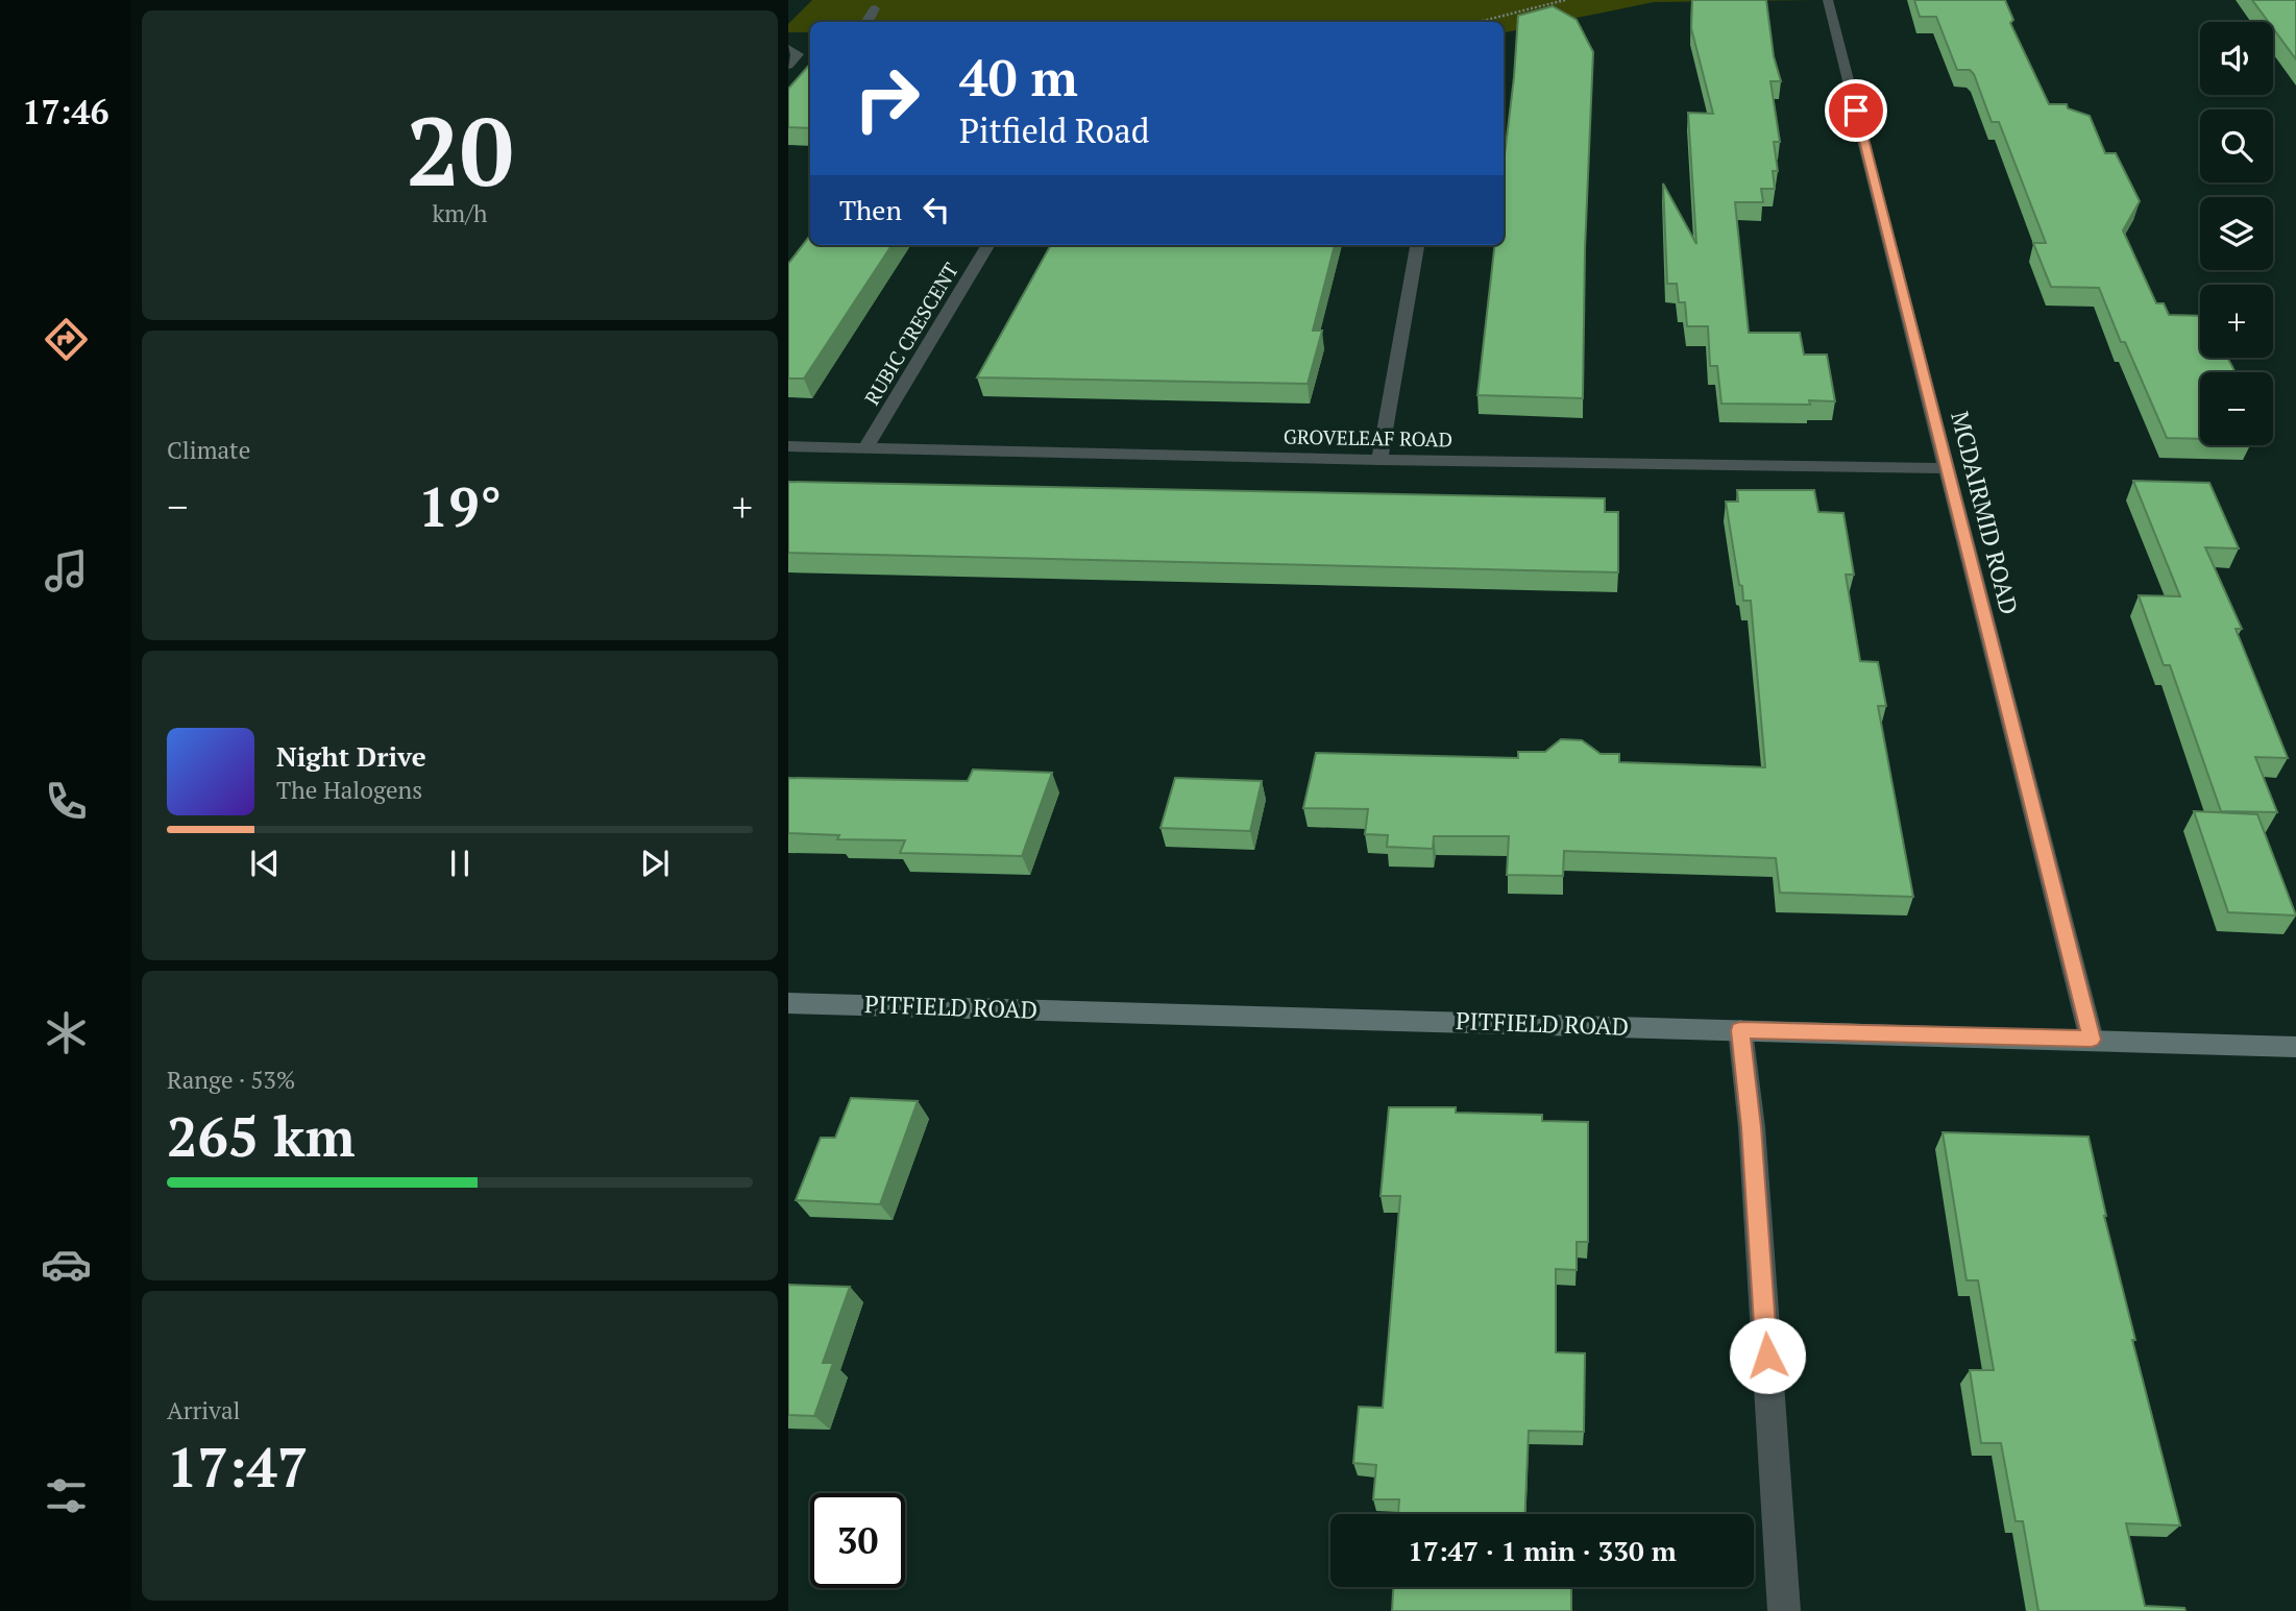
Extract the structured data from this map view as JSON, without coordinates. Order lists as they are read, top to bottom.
{
  "streets": {
    "street": [
      "RUBIC CRESCENT",
      "GROVELEAF ROAD",
      "MCDAIRMID ROAD",
      "PITFIELD ROAD"
    ]
  },
  "crossings": [
    ["RUBIC CRESCENT", "GROVELEAF ROAD"],
    ["GROVELEAF ROAD", "MCDAIRMID ROAD"],
    ["MCDAIRMID ROAD", "PITFIELD ROAD"]
  ],
  "page": {
    "tabs": "17:46",
    "tile": [
      ["20", "km/h"],
      "Climate",
      ["Range · 53%", "265 km"],
      ["Arrival", "17:47"]
    ],
    "map_buttons": ["+", "−"],
    "turn": ["40 m", "Pitfield Road"],
    "then": "Then",
    "heat": ["−", "19°", "+"],
    "song": ["Night Drive", "The Halogens"],
    "limit": "30",
    "trip": "17:47 · 1 min · 330 m"
  }
}
